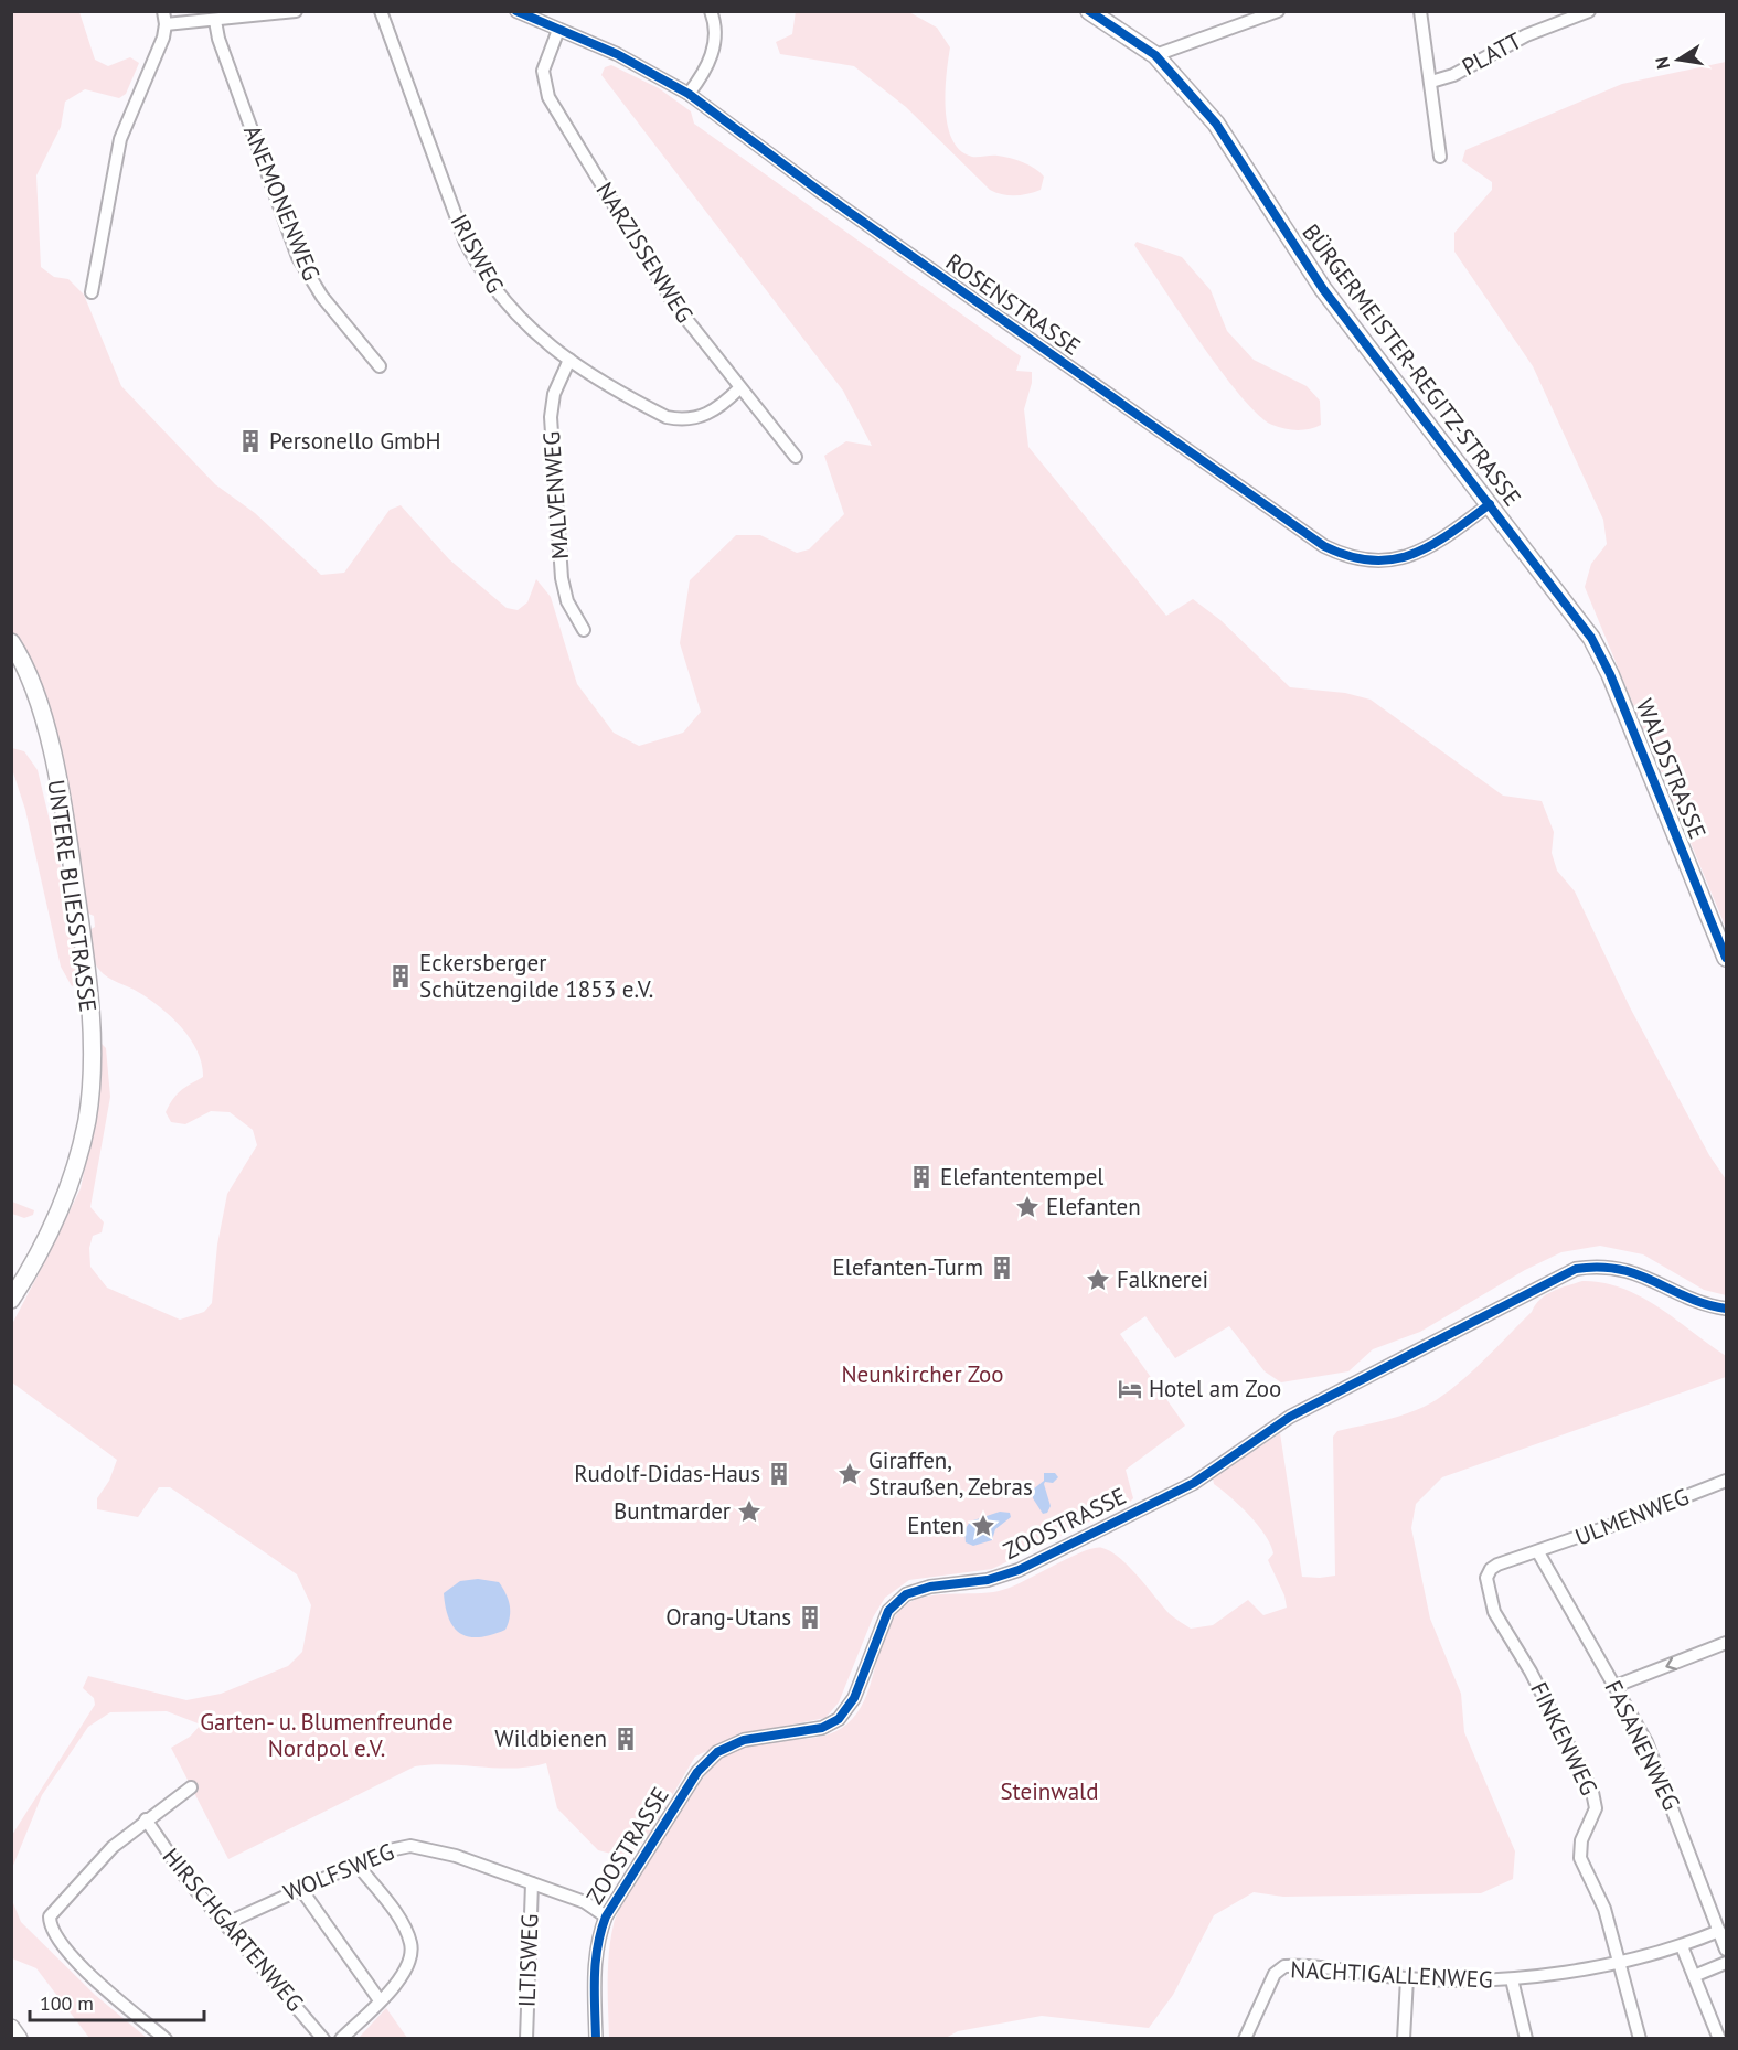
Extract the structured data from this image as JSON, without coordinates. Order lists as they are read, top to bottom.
{
  "streets": {
    "street": [
      "PLATT",
      "ANEMONENWEG",
      "NARZISSENWEG",
      "IRISWEG",
      "ROSENSTRASSE",
      "BÜRGERMEISTER-REGITZ-STRASSE",
      "MALVENWEG",
      "WALDSTRASSE",
      "UNTERE BLIESSTRASSE",
      "ULMENWEG",
      "ZOOSTRASSE",
      "FINKENWEG",
      "FASANENWEG",
      "WOLFSWEG",
      "HIRSCHGARTENWEG",
      "ILTISWEG",
      "NACHTIGALLENWEG"
    ]
  },
  "crossings": [
    ["NARZISSENWEG", "IRISWEG"],
    ["NARZISSENWEG", "ROSENSTRASSE"],
    ["IRISWEG", "MALVENWEG"],
    ["ROSENSTRASSE", "BÜRGERMEISTER-REGITZ-STRASSE"],
    ["BÜRGERMEISTER-REGITZ-STRASSE", "WALDSTRASSE"],
    ["ULMENWEG", "FINKENWEG"],
    ["ULMENWEG", "FASANENWEG"],
    ["ZOOSTRASSE", "WOLFSWEG"],
    ["FINKENWEG", "FASANENWEG"],
    ["FINKENWEG", "NACHTIGALLENWEG"],
    ["FASANENWEG", "NACHTIGALLENWEG"],
    ["WOLFSWEG", "HIRSCHGARTENWEG"],
    ["WOLFSWEG", "ILTISWEG"]
  ],
  "parks": ["Neunkircher Zoo", "Garten- u. Blumenfreunde Nordpol e.V.", "Steinwald"],
  "places": {
    "building": [
      "Personello GmbH",
      "Eckersberger Schützengilde 1853 e.V.",
      "Elefantentempel",
      "Elefanten-Turm",
      "Rudolf-Didas-Haus",
      "Orang-Utans",
      "Wildbienen"
    ],
    "place": [
      "Elefanten",
      "Falknerei",
      "Giraffen, Straußen, Zebras",
      "Buntmarder",
      "Enten"
    ],
    "hotel": ["Hotel am Zoo"]
  },
  "scale_bar": "100 m",
  "north": "left"
}
